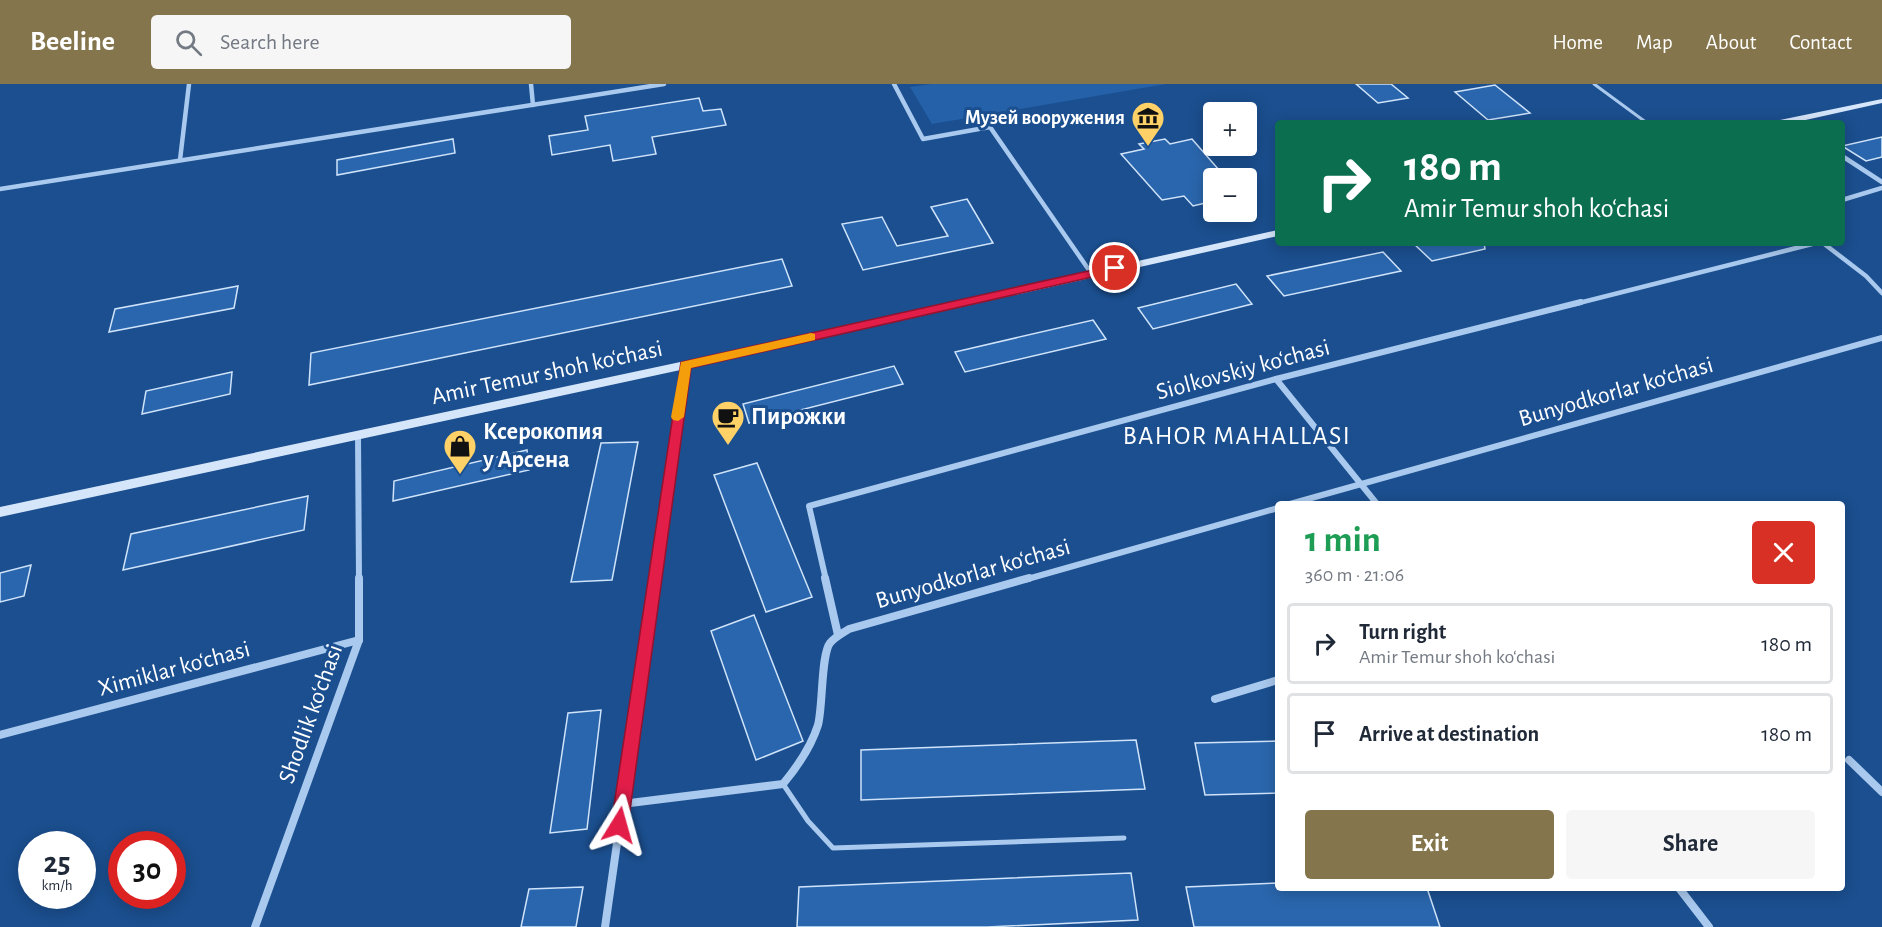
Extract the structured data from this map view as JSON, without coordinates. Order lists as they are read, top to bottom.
{
  "streets": {
    "main road": ["Amir Temur shoh ko‘chasi"],
    "street": [
      "Siolkovskiy ko‘chasi",
      "Bunyodkorlar ko‘chasi",
      "Ximiklar ko‘chasi",
      "Shodlik ko‘chasi"
    ]
  },
  "crossings": [
    ["Siolkovskiy ko‘chasi", "Bunyodkorlar ko‘chasi"],
    ["Amir Temur shoh ko‘chasi", "Shodlik ko‘chasi"],
    ["Ximiklar ko‘chasi", "Shodlik ko‘chasi"]
  ],
  "districts": ["BAHOR MAHALLASI"],
  "places": {
    "museum": ["Музей вооружения"],
    "cafe": ["Пирожки"],
    "shop": ["Ксерокопия у Арсена"]
  },
  "page": {
    "header": "Beeline",
    "search": "Search here",
    "nav": [
      "Home",
      "Map",
      "About",
      "Contact"
    ],
    "map_buttons": ["+", "−"],
    "turn": ["180 m", "Amir Temur shoh ko‘chasi"],
    "heading": ["1 min", "360 m · 21:06"],
    "list": [
      {
        "name": "Turn right",
        "note": "Amir Temur shoh ko‘chasi",
        "value": "180 m"
      },
      {
        "name": "Arrive at destination",
        "value": "180 m"
      }
    ],
    "buttons": ["Exit", "Share"],
    "speed": "25 km/h",
    "limit": "30"
  }
}
